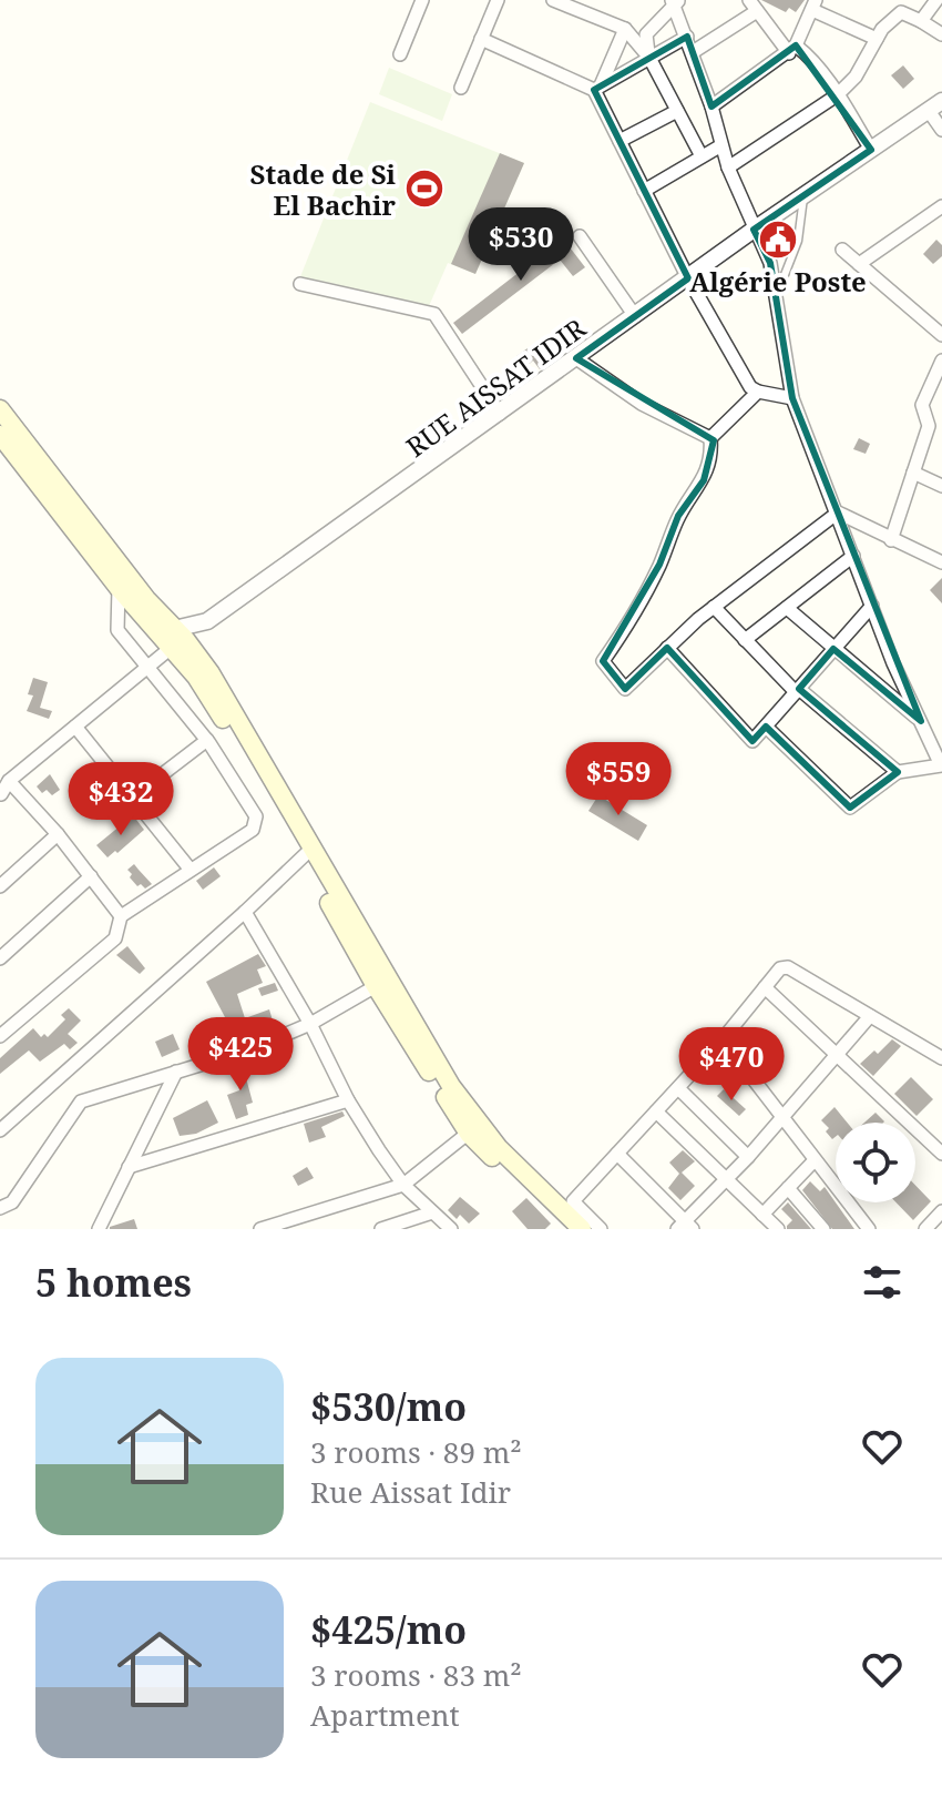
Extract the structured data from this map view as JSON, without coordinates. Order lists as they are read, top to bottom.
{
  "streets": {
    "street": ["RUE AISSAT IDIR"]
  },
  "places": {
    "sports": ["Stade de Si El Bachir"],
    "public building": ["Algérie Poste"]
  },
  "page": {
    "price": [
      "$530",
      "$559",
      "$432",
      "$425",
      "$470"
    ],
    "heading": "5 homes",
    "list": [
      {
        "name": "$530/mo",
        "note": "3 rooms · 89 m² · Rue Aissat Idir"
      },
      {
        "name": "$425/mo",
        "note": "3 rooms · 83 m² · Apartment"
      }
    ]
  }
}
